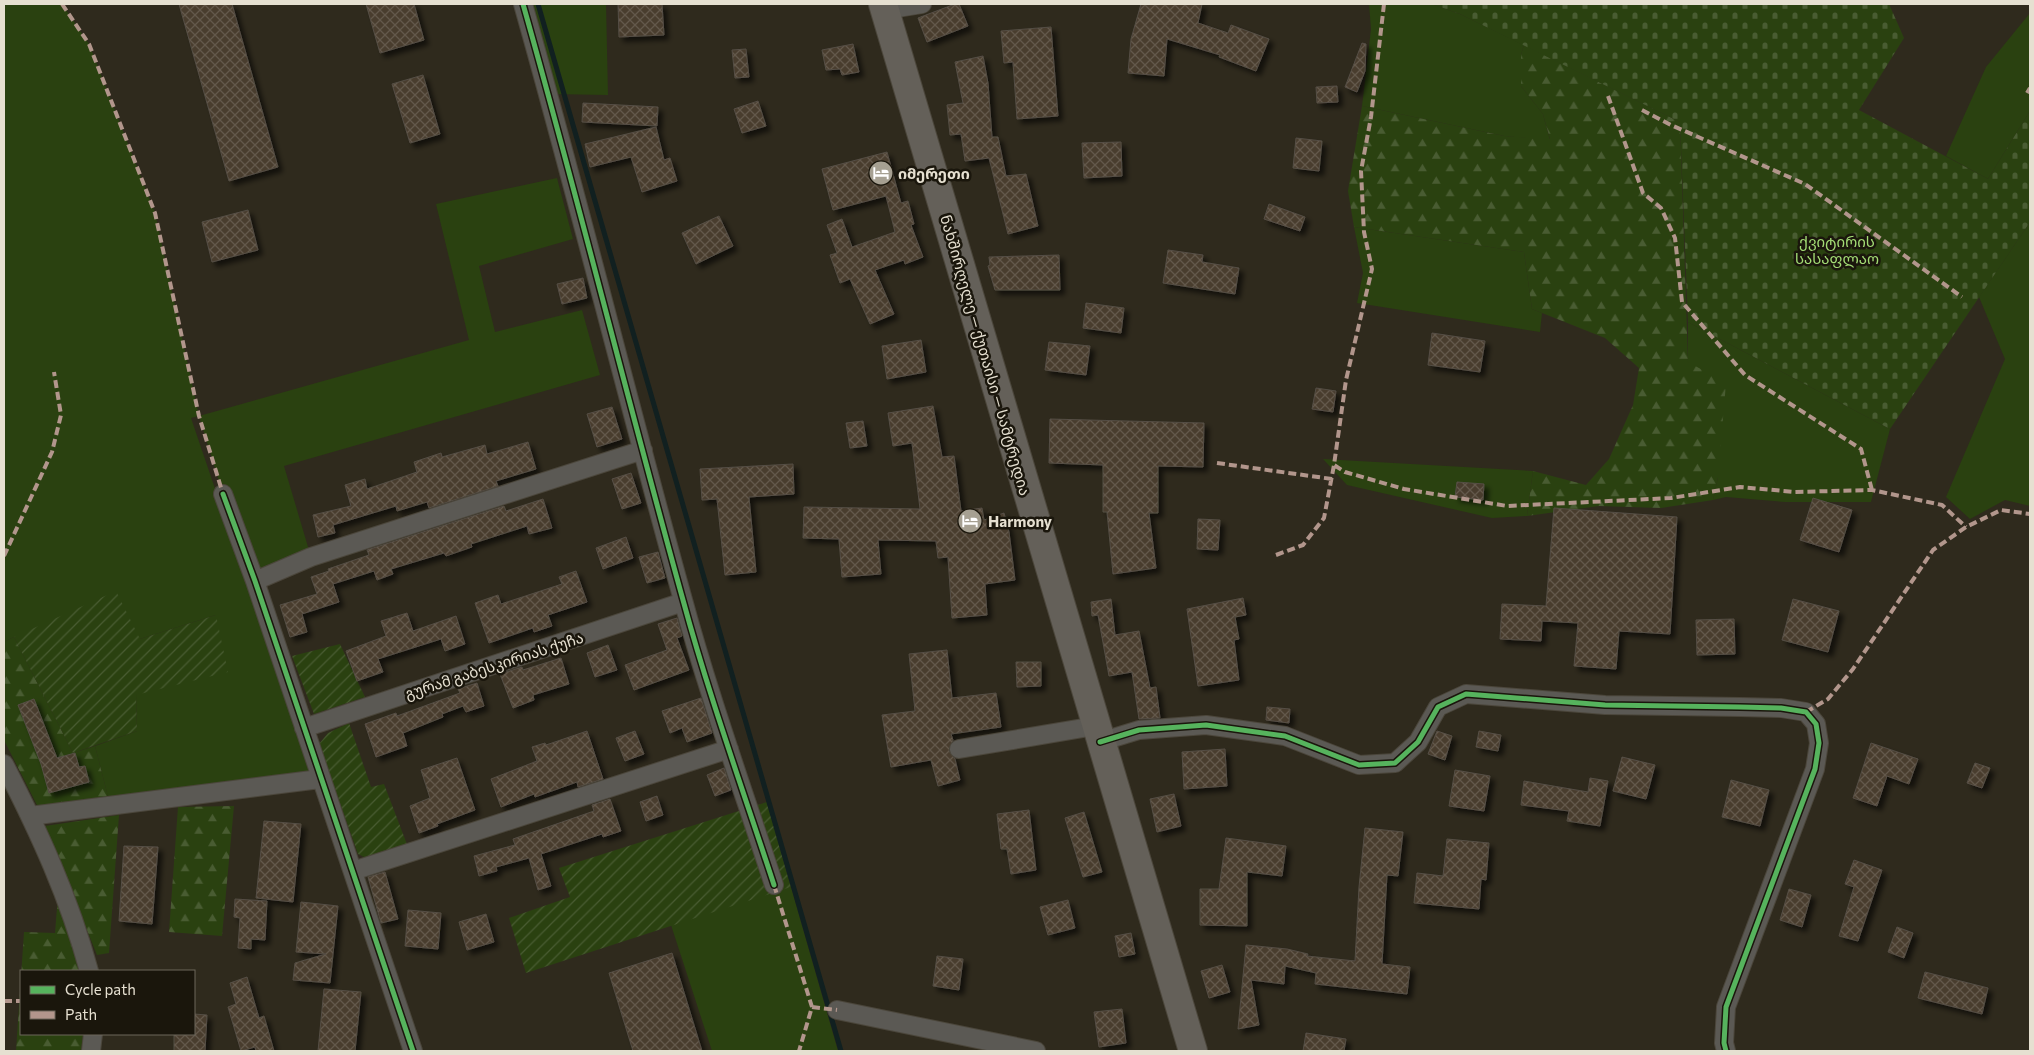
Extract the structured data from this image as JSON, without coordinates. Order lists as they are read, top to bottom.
{
  "streets": {
    "main road": ["ნახშირღელე — ქუთაისი — სამტრედია"],
    "street": ["გურამ გაბესკირიას ქუჩა"]
  },
  "parks": ["ქვიტირის სასაფლაო"],
  "places": {
    "hotel": ["იმერეთი", "Harmony"]
  },
  "legend": ["Cycle path", "Path"]
}
